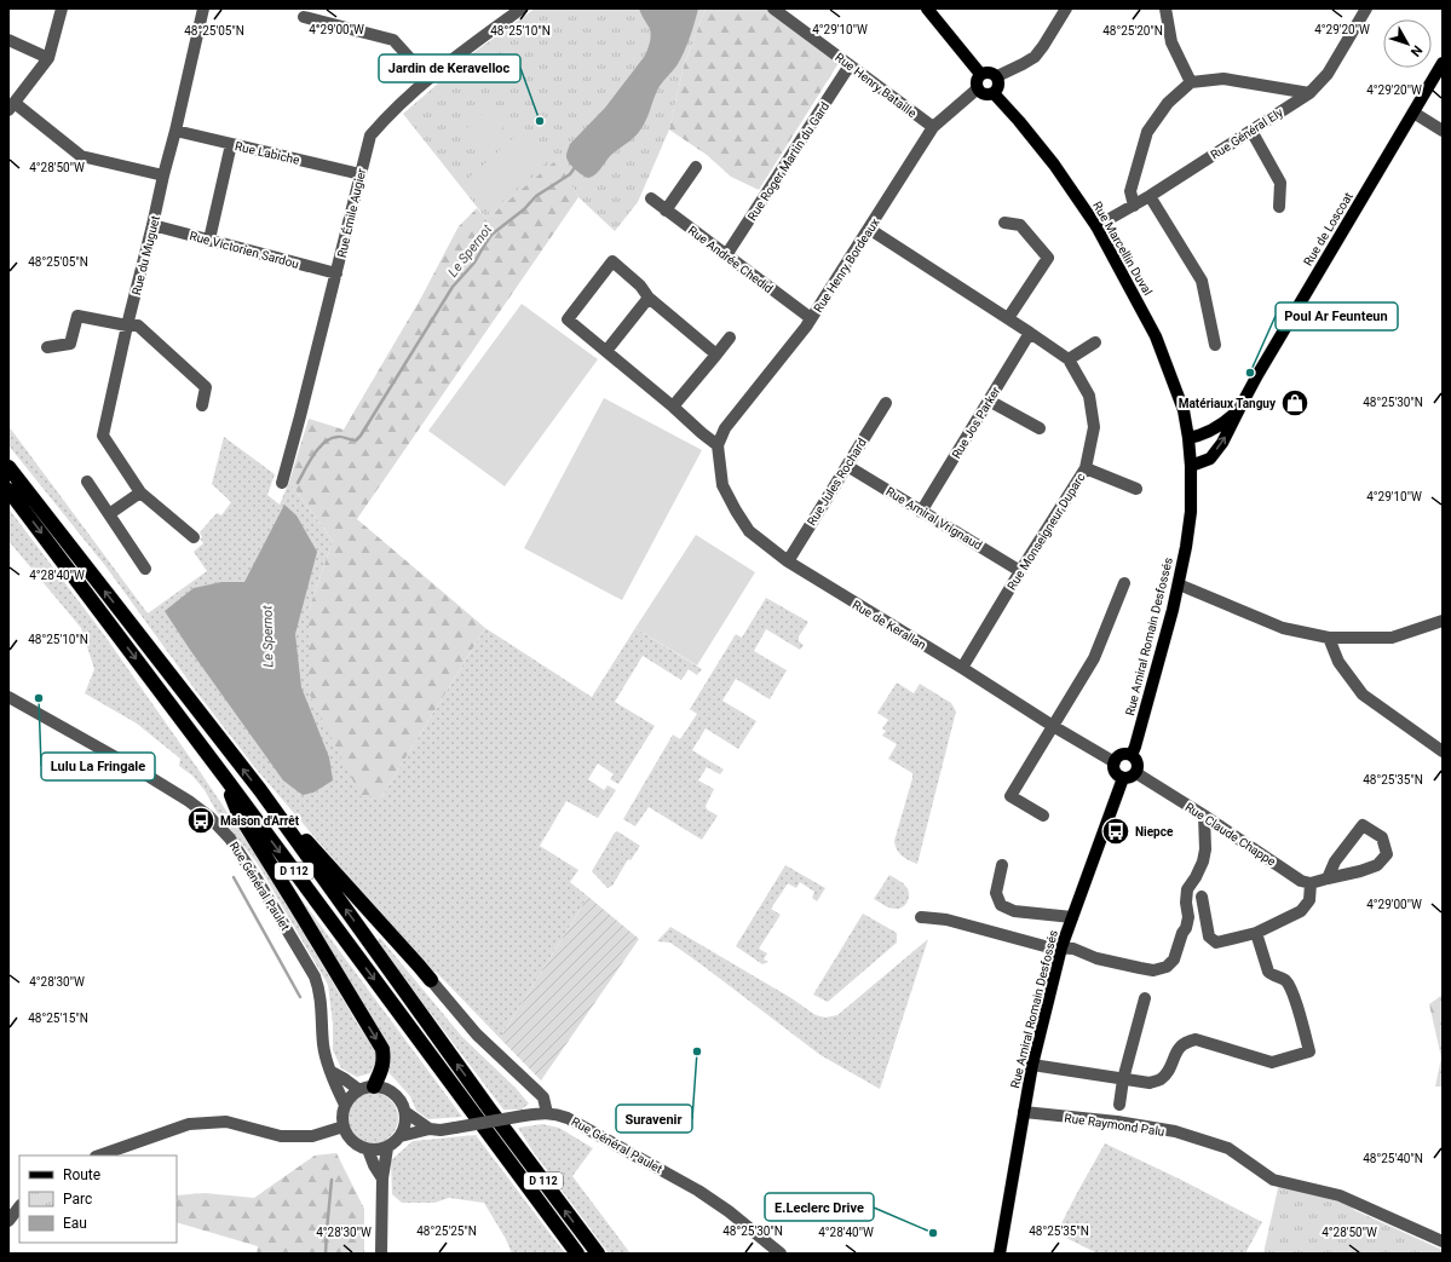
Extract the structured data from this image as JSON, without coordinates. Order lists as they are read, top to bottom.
{
  "streets": {
    "highway": ["D 112"],
    "main road": ["Rue de Loscoat", "Rue Marcellin Duval", "Rue Amiral Romain Desfossés"],
    "street": [
      "Rue Henry Bataille",
      "Rue Général Ely",
      "Rue Labiche",
      "Rue Roger Martin du Gard",
      "Rue Émile Augier",
      "Rue Victorien Sardou",
      "Rue du Muguet",
      "Rue Andrée Chedid",
      "Rue Henry Bordeaux",
      "Rue Jos Parker",
      "Rue Jules Rochard",
      "Rue Amiral Vrignaud",
      "Rue Monseigneur Duparc",
      "Rue de Kerallan",
      "Rue Claude Chappe",
      "Rue Général Paulet",
      "Rue Raymond Palu"
    ]
  },
  "crossings": [
    ["Rue Henry Bataille", "Rue Roger Martin du Gard"],
    ["Rue Henry Bataille", "Rue Henry Bordeaux"],
    ["Rue Général Ely", "Rue Marcellin Duval"],
    ["Rue Labiche", "Rue Émile Augier"],
    ["Rue Labiche", "Rue du Muguet"],
    ["Rue Roger Martin du Gard", "Rue Andrée Chedid"],
    ["Rue Émile Augier", "Rue Victorien Sardou"],
    ["Rue de Loscoat", "Rue Marcellin Duval"],
    ["Rue de Loscoat", "Rue Amiral Romain Desfossés"],
    ["Rue Marcellin Duval", "Rue Henry Bordeaux"],
    ["Rue Marcellin Duval", "Rue Amiral Romain Desfossés"],
    ["Rue Victorien Sardou", "Rue du Muguet"],
    ["Rue Andrée Chedid", "Rue Henry Bordeaux"],
    ["Rue Henry Bordeaux", "Rue Monseigneur Duparc"],
    ["Rue Henry Bordeaux", "Rue de Kerallan"],
    ["Rue Jos Parker", "Rue Amiral Vrignaud"],
    ["Rue Jos Parker", "Rue Monseigneur Duparc"],
    ["Rue Jules Rochard", "Rue Amiral Vrignaud"],
    ["Rue Jules Rochard", "Rue de Kerallan"],
    ["Rue Amiral Vrignaud", "Rue Monseigneur Duparc"],
    ["Rue Monseigneur Duparc", "Rue de Kerallan"],
    ["Rue de Kerallan", "Rue Amiral Romain Desfossés"],
    ["Rue de Kerallan", "Rue Claude Chappe"],
    ["Rue Amiral Romain Desfossés", "Rue Claude Chappe"],
    ["Rue Amiral Romain Desfossés", "Rue Raymond Palu"]
  ],
  "water": ["Le Spernot"],
  "places": {
    "other": [
      "Jardin de Keravelloc",
      "Poul Ar Feunteun",
      "Lulu La Fringale",
      "Suravenir",
      "E.Leclerc Drive"
    ],
    "shop": ["Matériaux Tanguy"],
    "bus stop": ["Maison d'Arrêt", "Niepce"]
  },
  "legend": ["Route", "Parc", "Eau"],
  "north": "bottom right",
  "coordinates": [
    "4°29'10\"W",
    "4°29'20\"W",
    "4°29'00\"W",
    "48°25'05\"N",
    "48°25'10\"N",
    "48°25'20\"N",
    "4°28'50\"W",
    "48°25'30\"N",
    "4°28'40\"W",
    "48°25'35\"N",
    "4°28'30\"W",
    "48°25'15\"N",
    "48°25'40\"N",
    "48°25'25\"N"
  ]
}
